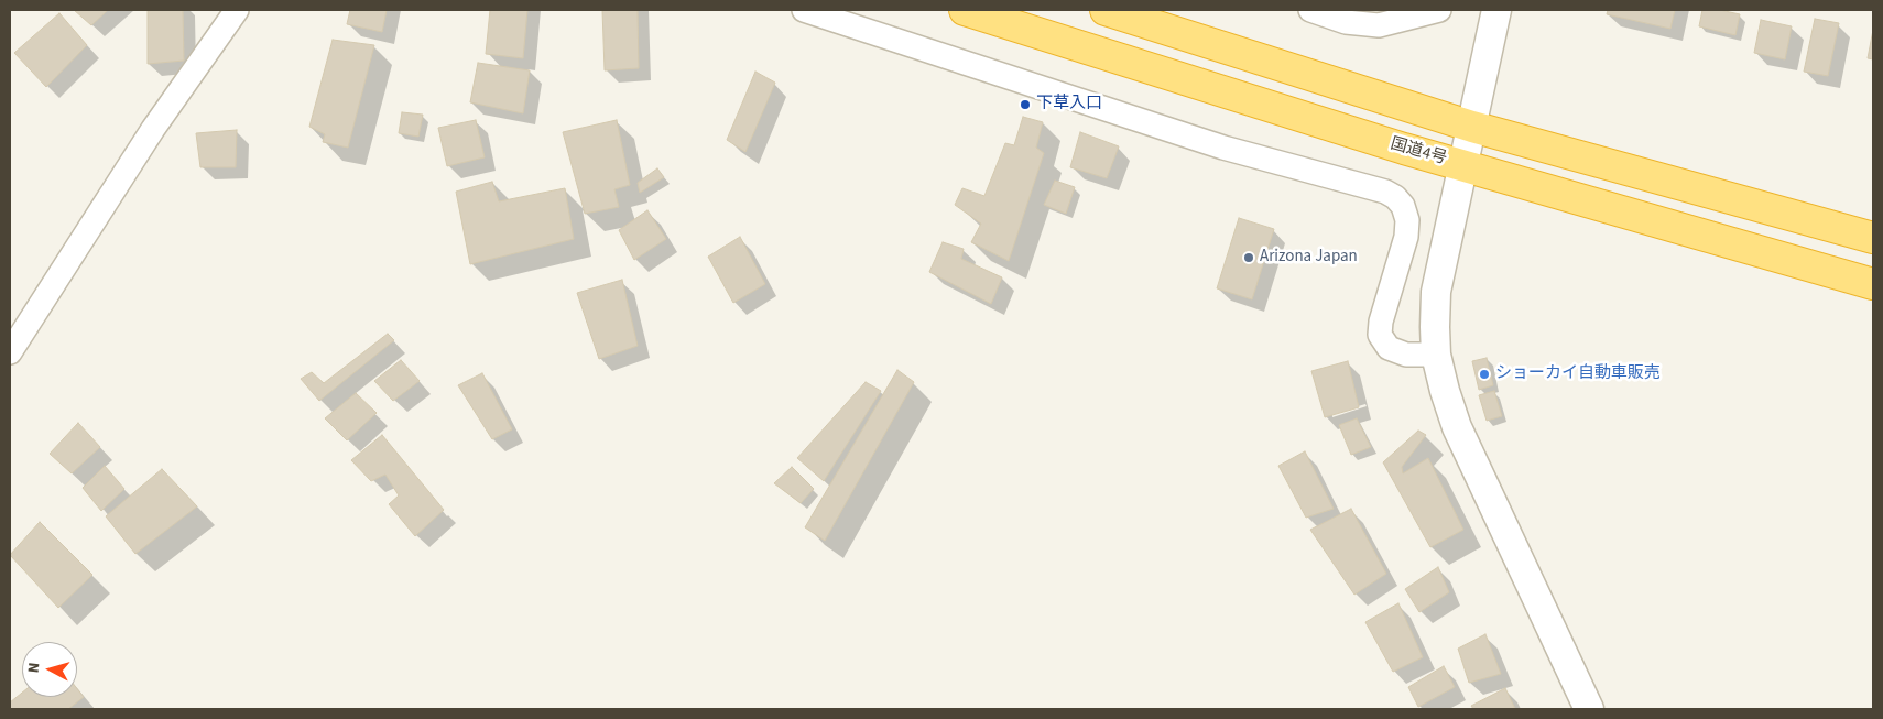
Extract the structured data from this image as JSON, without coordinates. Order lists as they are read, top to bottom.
{
  "streets": {
    "highway": ["国道4号"]
  },
  "places": ["下草入口", "Arizona Japan", "ショーカイ自動車販売"],
  "north": "left"
}
